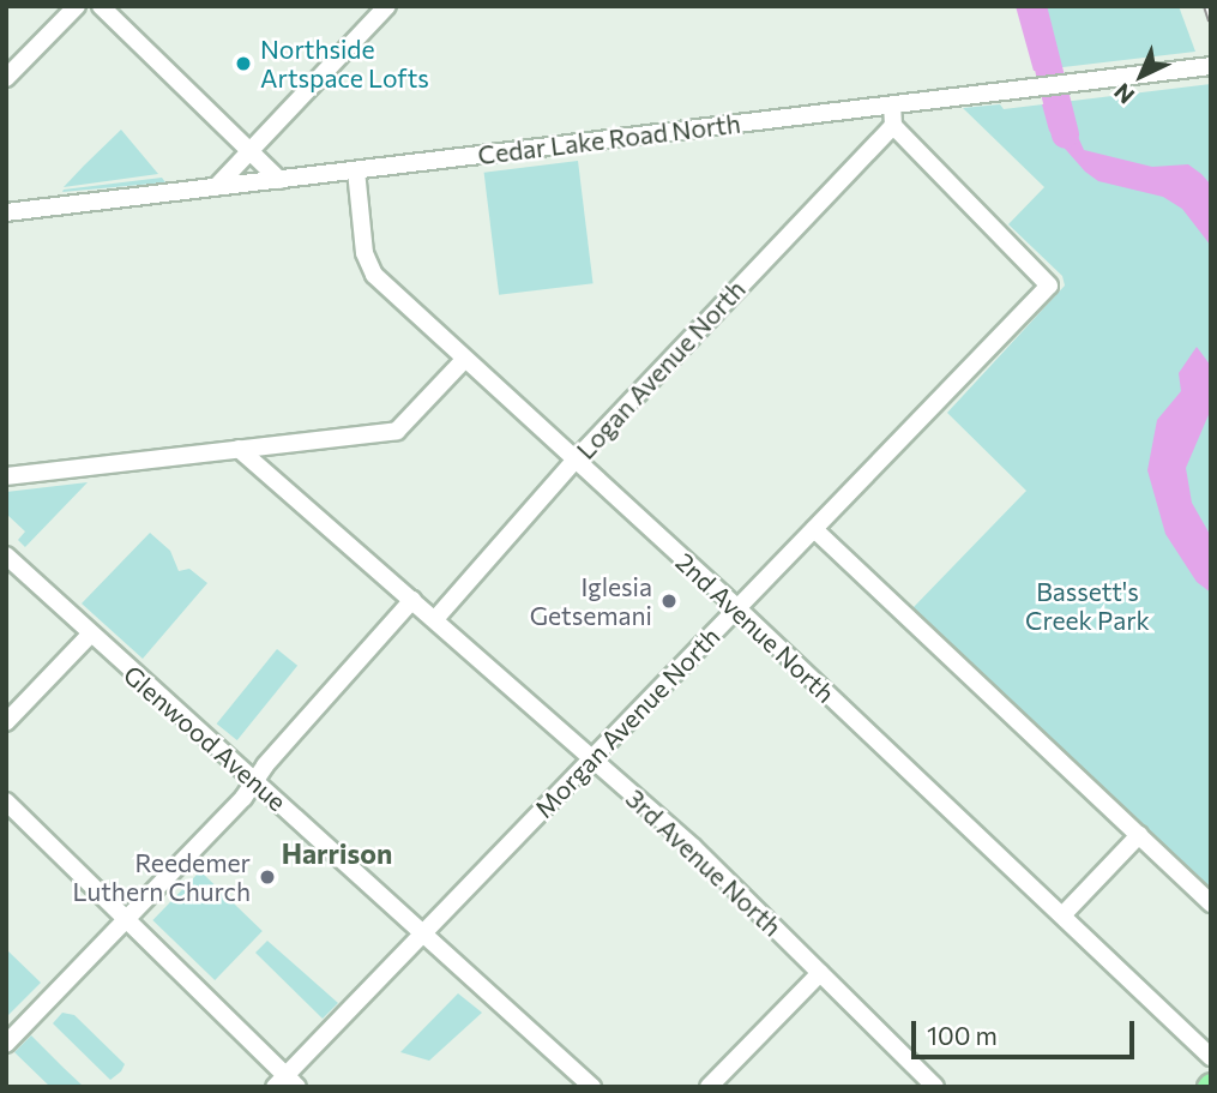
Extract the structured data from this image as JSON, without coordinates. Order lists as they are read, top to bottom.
{
  "streets": {
    "street": [
      "Cedar Lake Road North",
      "Logan Avenue North",
      "2nd Avenue North",
      "Morgan Avenue North",
      "Glenwood Avenue",
      "3rd Avenue North"
    ]
  },
  "crossings": [
    ["Cedar Lake Road North", "2nd Avenue North"],
    ["Logan Avenue North", "2nd Avenue North"],
    ["Logan Avenue North", "Morgan Avenue North"],
    ["Logan Avenue North", "3rd Avenue North"],
    ["2nd Avenue North", "Morgan Avenue North"],
    ["Morgan Avenue North", "Glenwood Avenue"],
    ["Morgan Avenue North", "3rd Avenue North"]
  ],
  "districts": ["Harrison"],
  "parks": ["Bassett's Creek Park"],
  "places": ["Northside Artspace Lofts", "Iglesia Getsemani", "Reedemer Luthern Church"],
  "scale_bar": "100 m",
  "north": "bottom left"
}
